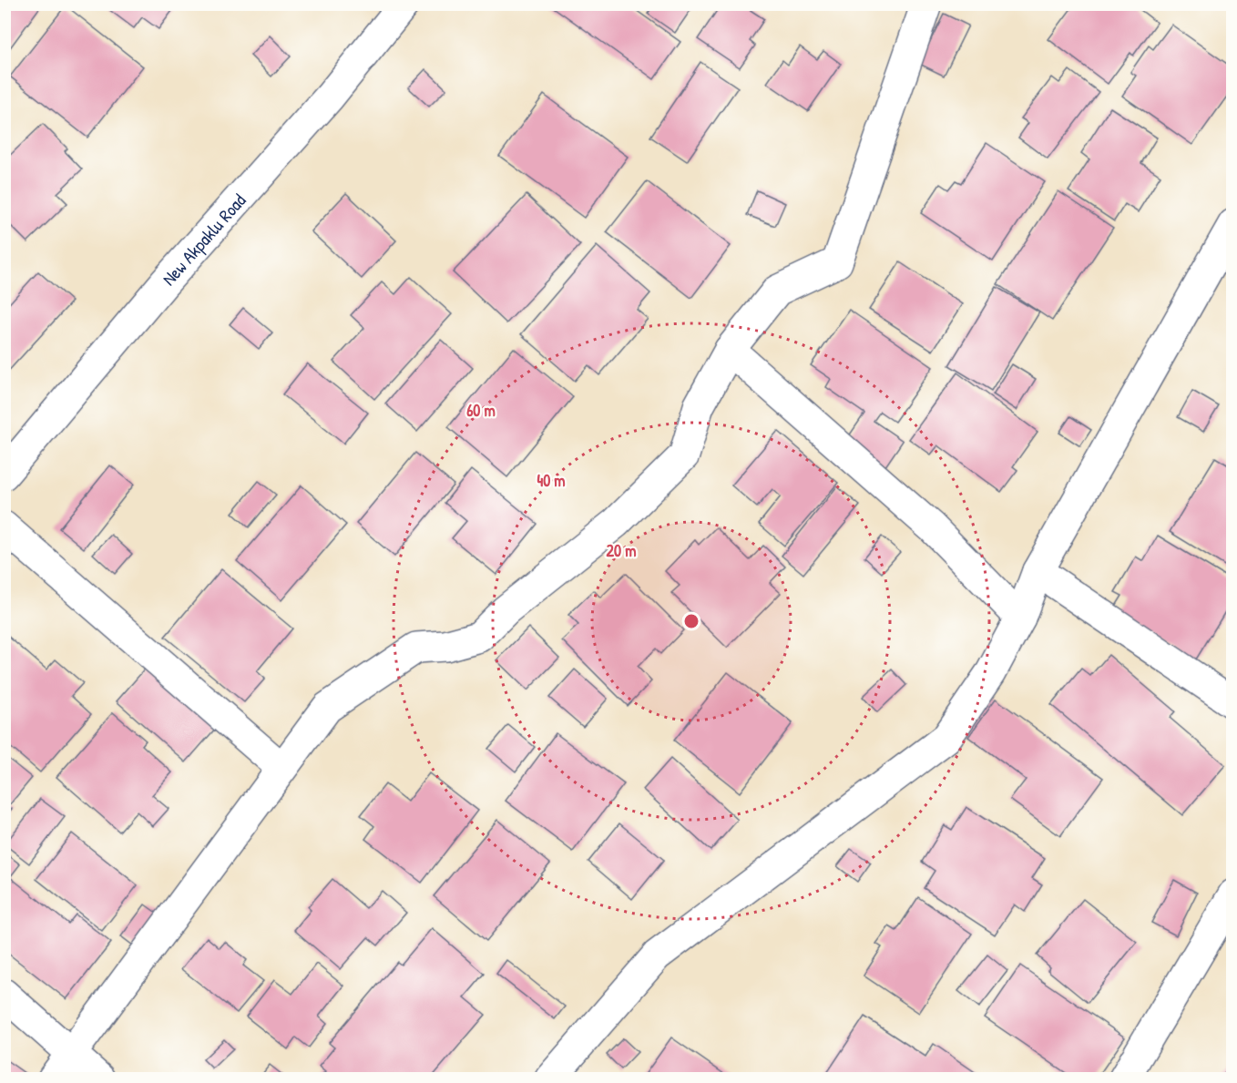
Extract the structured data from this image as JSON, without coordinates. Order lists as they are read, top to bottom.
{
  "streets": {
    "street": ["New Akpaklu Road"]
  },
  "rings": ["60 m", "40 m", "20 m"]
}
